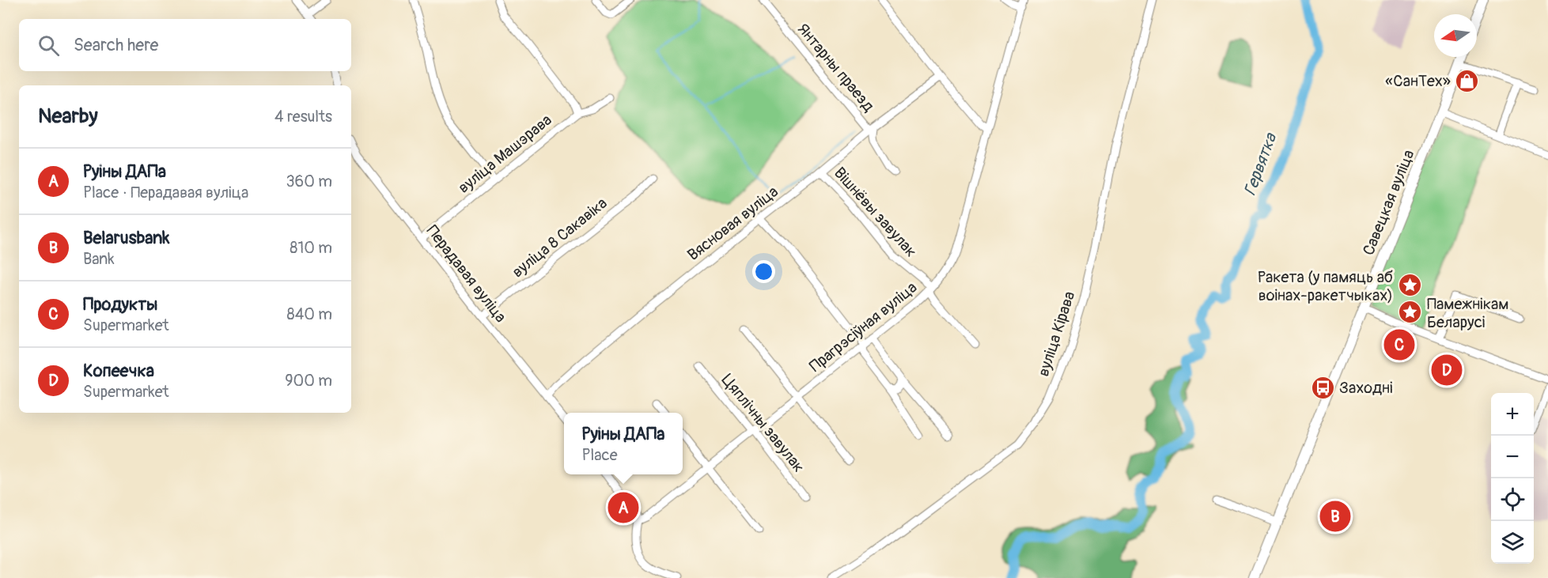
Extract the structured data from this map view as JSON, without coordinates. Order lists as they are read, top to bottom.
{
  "streets": {
    "main road": ["Савецкая вуліца"],
    "street": [
      "Янтарны праезд",
      "вуліца Машэрава",
      "Вішнёвы завулак",
      "Вясновая вуліца",
      "вуліца 8 Сакавіка",
      "Перадавая вуліца",
      "Прагрэсіўная вуліца",
      "вуліца Кірава",
      "Цяплічны завулак"
    ]
  },
  "crossings": [
    ["Янтарны праезд", "Вясновая вуліца"],
    ["вуліца Машэрава", "Перадавая вуліца"],
    ["Вішнёвы завулак", "Вясновая вуліца"],
    ["Вішнёвы завулак", "Прагрэсіўная вуліца"],
    ["Вясновая вуліца", "Перадавая вуліца"],
    ["вуліца 8 Сакавіка", "Перадавая вуліца"],
    ["Прагрэсіўная вуліца", "Цяплічны завулак"]
  ],
  "water": ["Гервятка"],
  "places": {
    "shop": ["«СанТех»"],
    "place": ["Ракета (у памяць аб воінах-ракетчыках)", "Памежнікам Беларусі"],
    "bus stop": ["Заходні"]
  },
  "north": "left",
  "page": {
    "search": "Search here",
    "heading": ["Nearby", "4 results"],
    "list": [
      {
        "mark": "A",
        "name": "Руіны ДАПа",
        "note": "Place · Перадавая вуліца",
        "value": "360 m"
      },
      {
        "mark": "B",
        "name": "Belarusbank",
        "note": "Bank",
        "value": "810 m"
      },
      {
        "mark": "C",
        "name": "Продукты",
        "note": "Supermarket",
        "value": "840 m"
      },
      {
        "mark": "D",
        "name": "Копеечка",
        "note": "Supermarket",
        "value": "900 m"
      }
    ],
    "pins": [
      "C",
      "D",
      "A",
      "B"
    ],
    "map_buttons": ["+", "−"],
    "popup": ["Руіны ДАПа", "Place"]
  }
}
